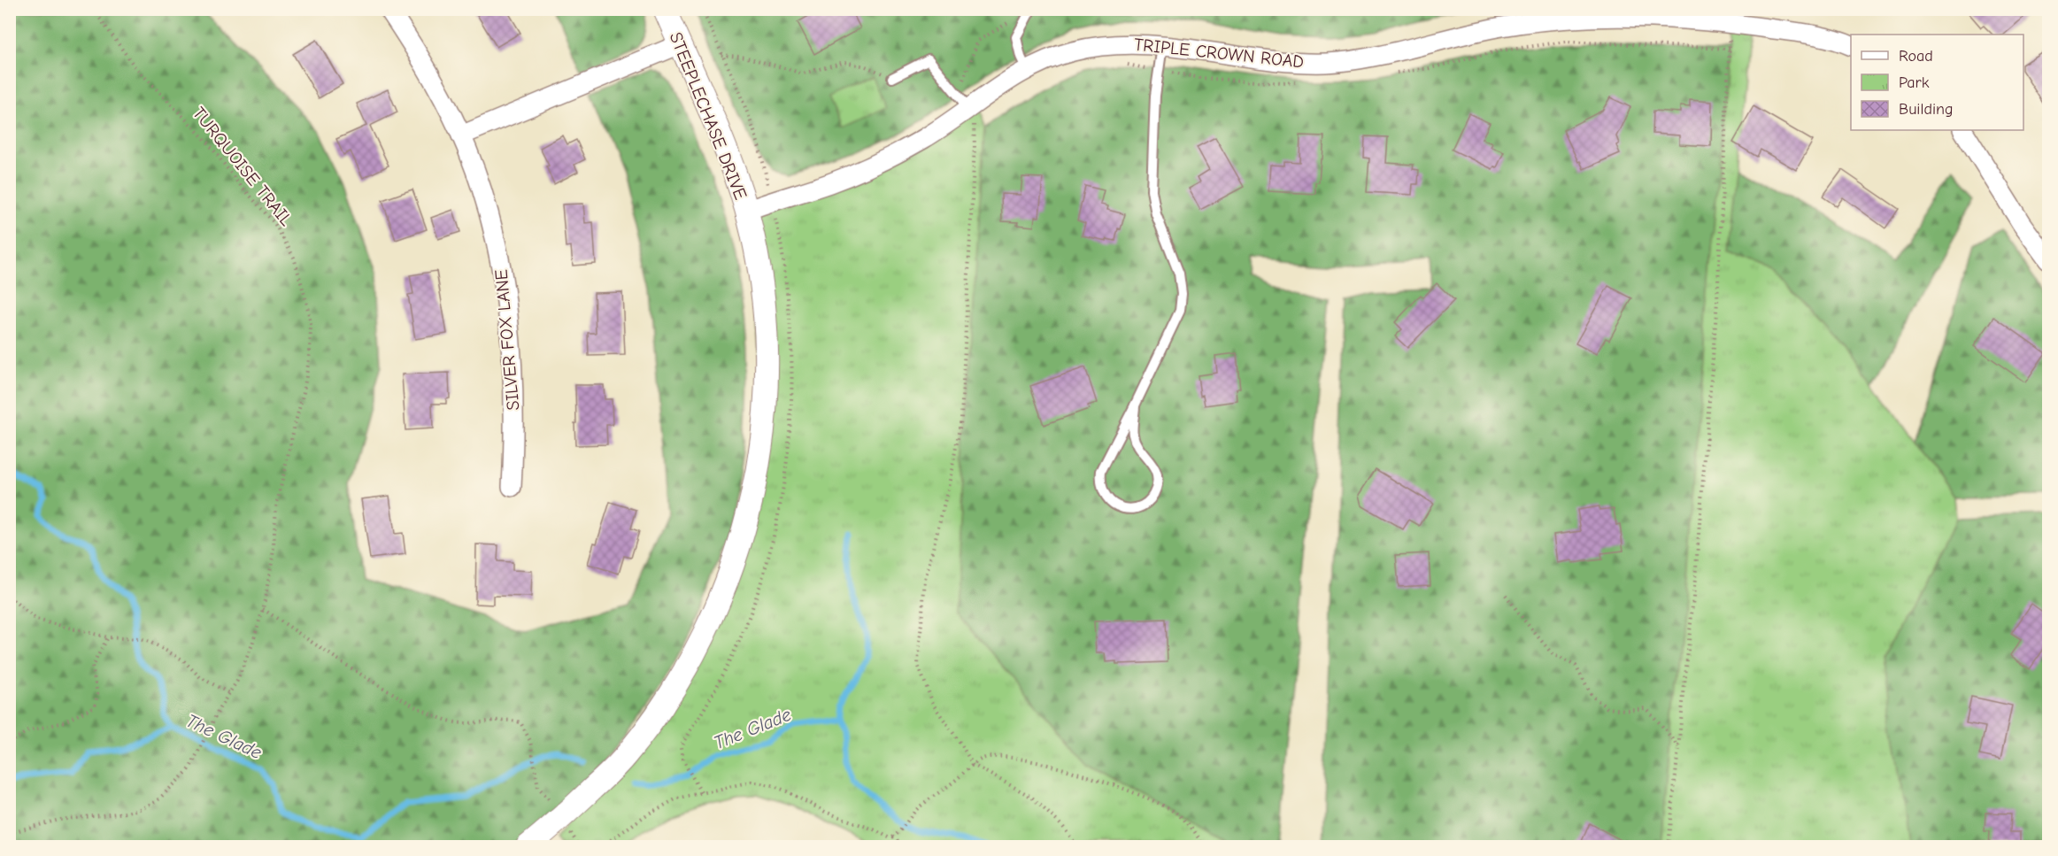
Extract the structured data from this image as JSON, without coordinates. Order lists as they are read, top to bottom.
{
  "streets": {
    "street": ["TRIPLE CROWN ROAD", "STEEPLECHASE DRIVE", "SILVER FOX LANE"],
    "path": ["TURQUOISE TRAIL"]
  },
  "crossings": [
    ["TRIPLE CROWN ROAD", "STEEPLECHASE DRIVE"]
  ],
  "water": ["The Glade"],
  "legend": ["Road", "Park", "Building"]
}
